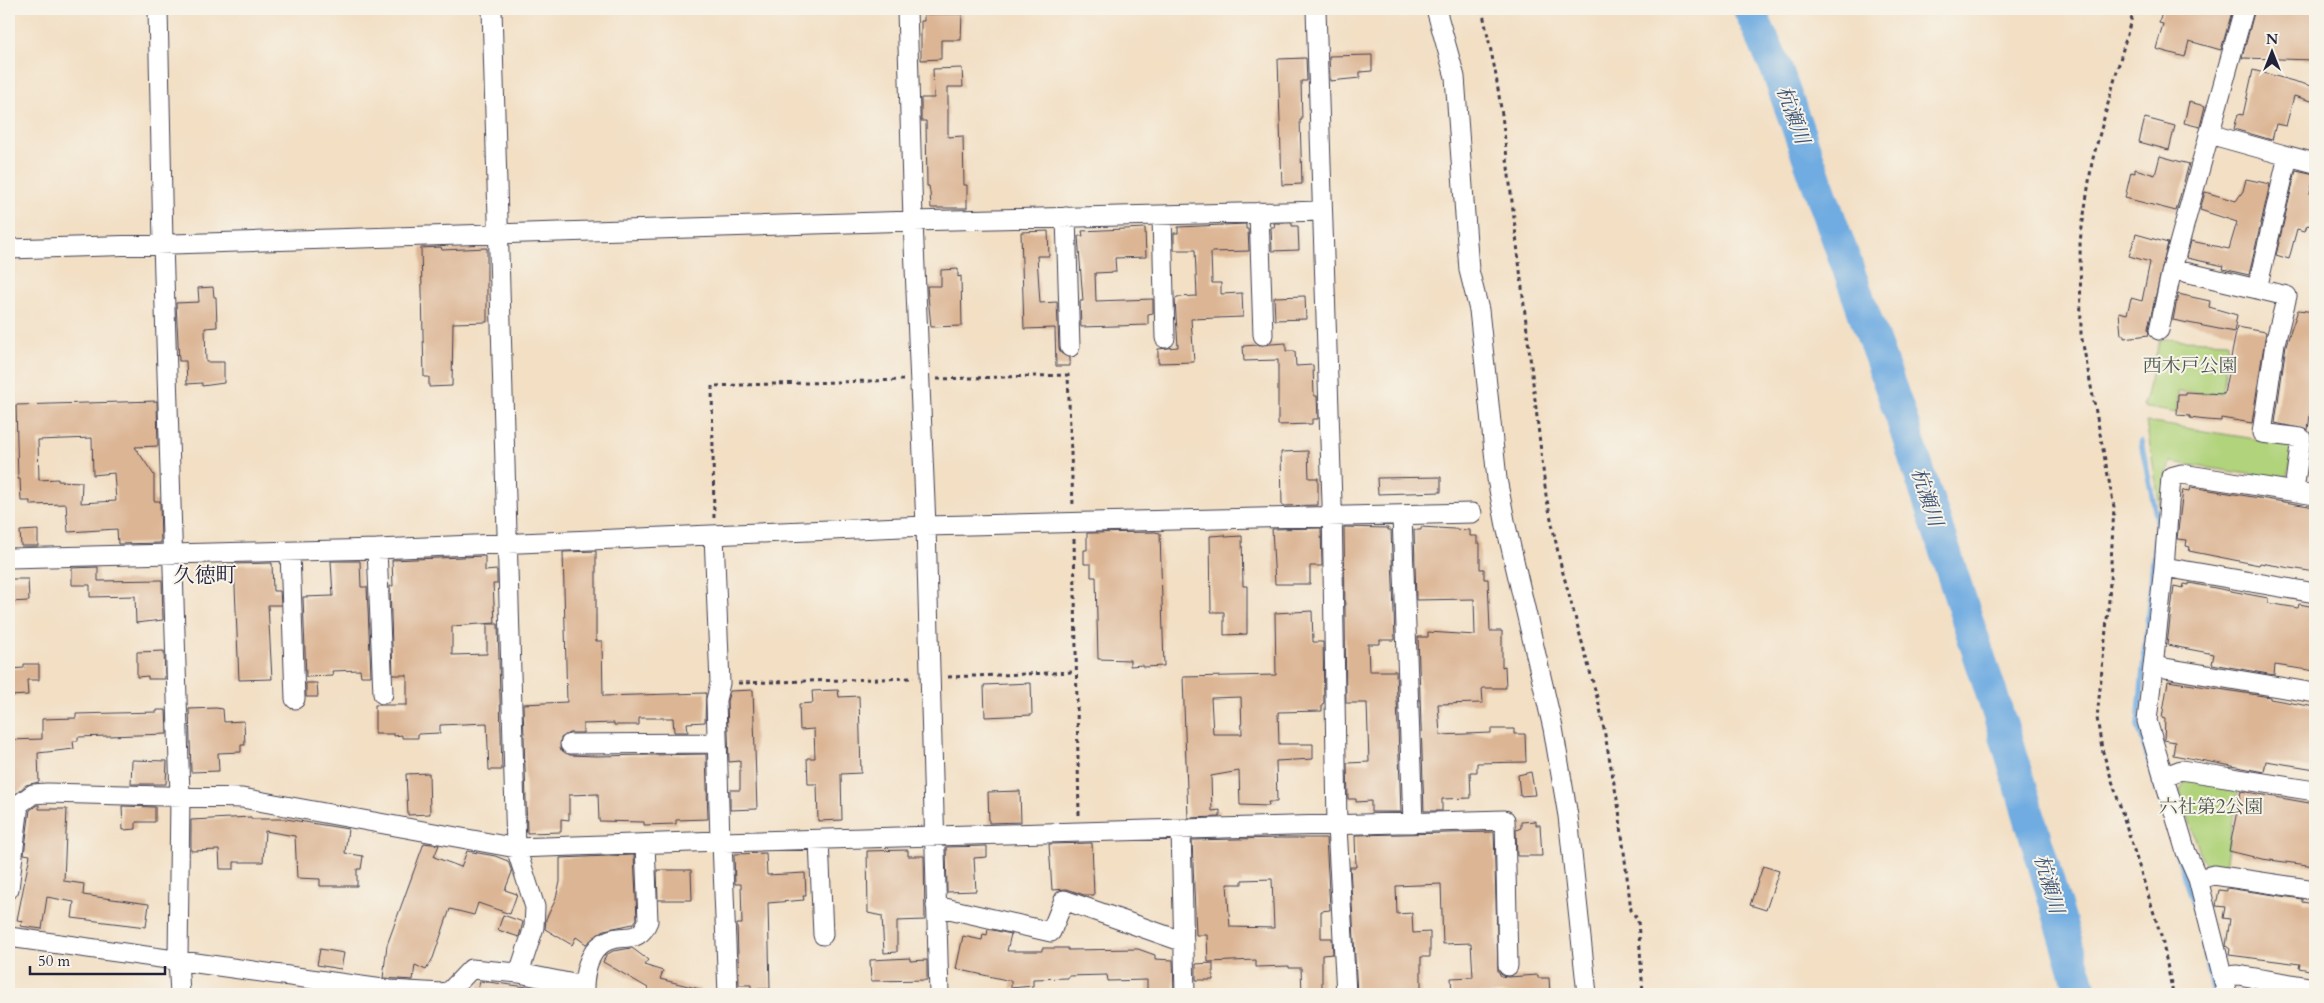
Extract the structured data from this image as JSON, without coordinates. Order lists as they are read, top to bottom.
{
  "districts": ["久徳町"],
  "water": ["杭瀬川"],
  "parks": ["西木戸公園", "六社第2公園"],
  "scale_bar": "50 m",
  "north": "top"
}
